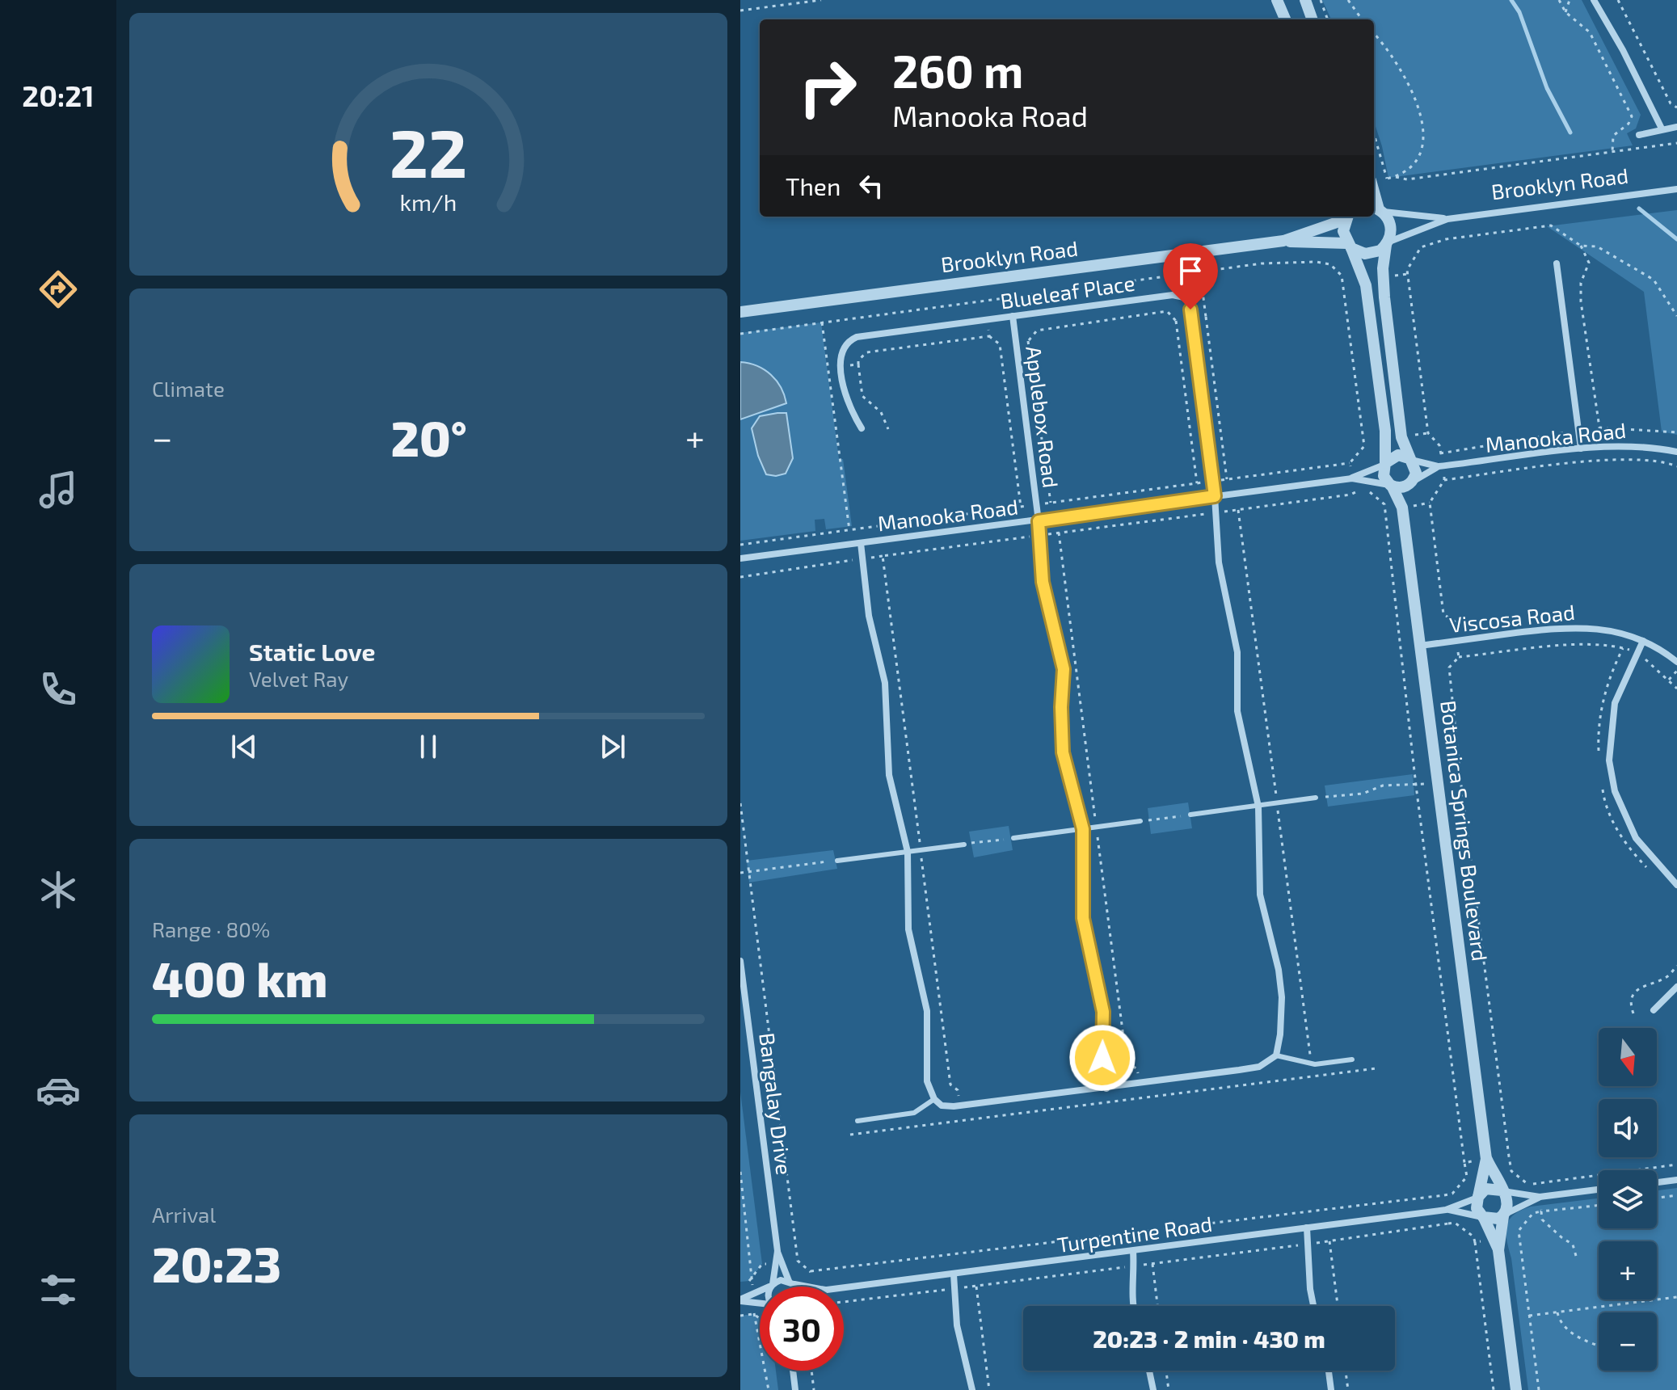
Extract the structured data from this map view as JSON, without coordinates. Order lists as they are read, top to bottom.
{
  "streets": {
    "street": [
      "Brooklyn Road",
      "Blueleaf Place",
      "Applebox Road",
      "Manooka Road",
      "Viscosa Road",
      "Botanica Springs Boulevard",
      "Bangalay Drive",
      "Turpentine Road"
    ]
  },
  "crossings": [
    ["Blueleaf Place", "Applebox Road"],
    ["Blueleaf Place", "Manooka Road"],
    ["Applebox Road", "Manooka Road"],
    ["Manooka Road", "Botanica Springs Boulevard"],
    ["Viscosa Road", "Botanica Springs Boulevard"],
    ["Botanica Springs Boulevard", "Turpentine Road"],
    ["Bangalay Drive", "Turpentine Road"]
  ],
  "north": "bottom",
  "page": {
    "tabs": "20:21",
    "turn": ["260 m", "Manooka Road"],
    "then": "Then",
    "tile": [
      "Climate",
      ["Range · 80%", "400 km"],
      ["Arrival", "20:23"]
    ],
    "heat": ["−", "20°", "+"],
    "song": ["Static Love", "Velvet Ray"],
    "map_buttons": ["+", "−"],
    "limit": "30",
    "trip": "20:23 · 2 min · 430 m",
    "gauge": ["22", "km/h"]
  }
}
